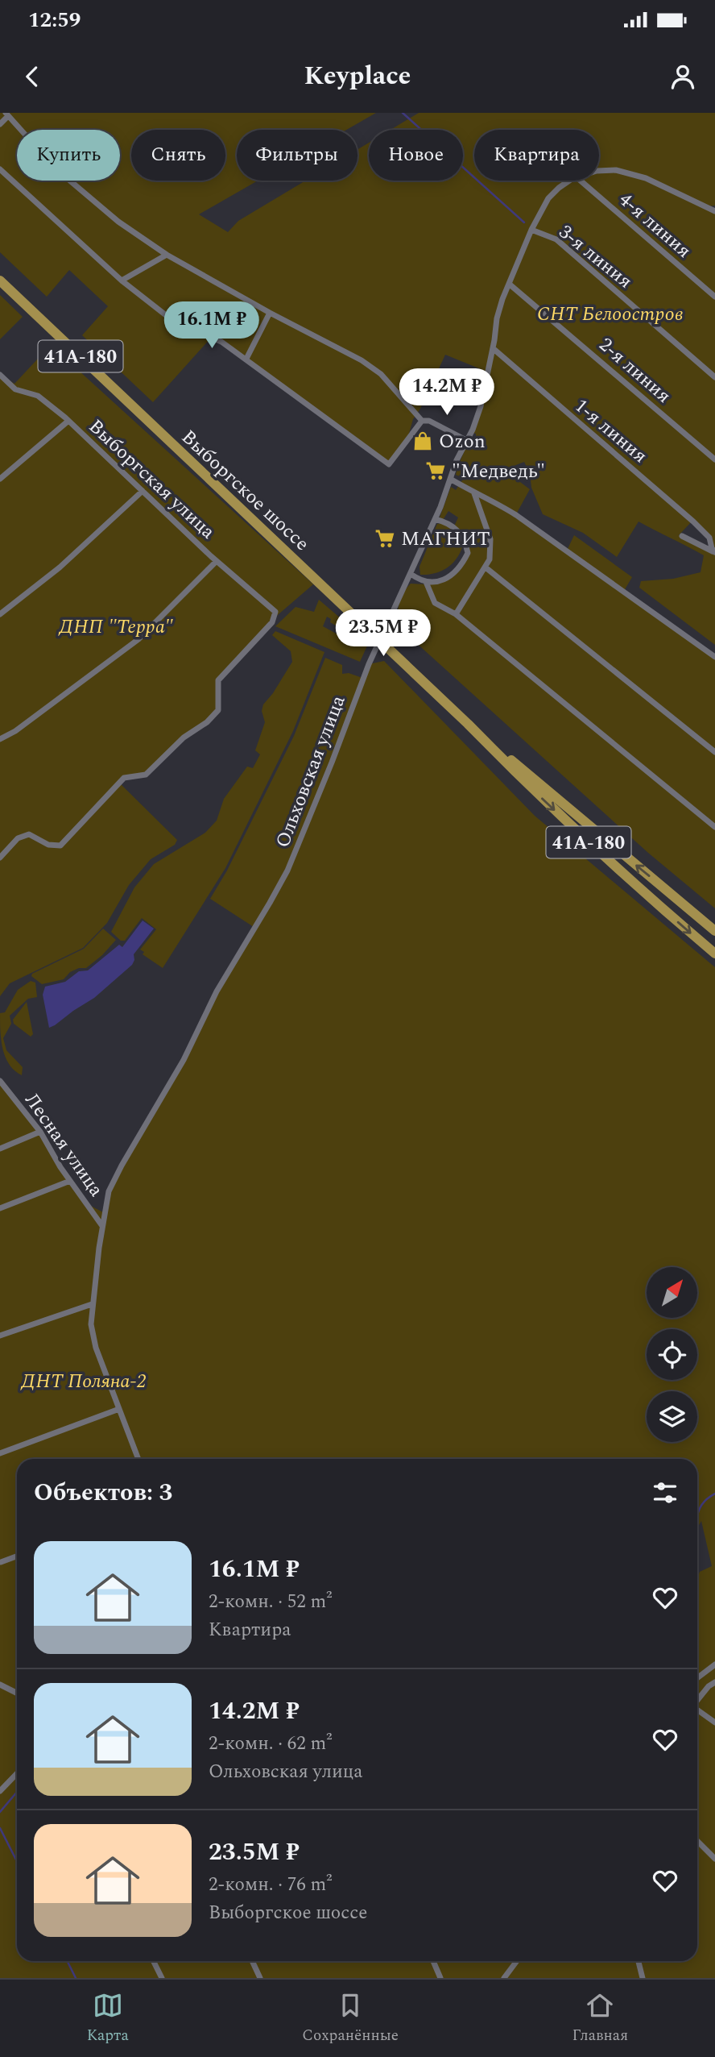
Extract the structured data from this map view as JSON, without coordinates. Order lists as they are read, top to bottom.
{
  "streets": {
    "main road": ["41А-180", "Выборгское шоссе"],
    "street": [
      "4-я линия",
      "3-я линия",
      "2-я линия",
      "1-я линия",
      "Выборгская улица",
      "Ольховская улица",
      "Лесная улица"
    ]
  },
  "crossings": [
    ["3-я линия", "Ольховская улица"],
    ["2-я линия", "Ольховская улица"],
    ["1-я линия", "Ольховская улица"],
    ["Выборгское шоссе", "Ольховская улица"],
    ["Ольховская улица", "Лесная улица"]
  ],
  "parks": ["СНТ Белоостров", "ДНП \"Терра\"", "ДНТ Поляна-2"],
  "places": {
    "shop": ["Ozon"],
    "supermarket": ["\"Медведь\"", "МАГНИТ"]
  },
  "north": "top right",
  "page": {
    "status": "12:59",
    "header": "Keyplace",
    "chip": [
      "Купить",
      "Снять",
      "Фильтры",
      "Новое",
      "Квартира"
    ],
    "price": ["16.1M ₽", "14.2M ₽", "23.5M ₽"],
    "heading": "Объектов: 3",
    "list": [
      {
        "name": "16.1M ₽",
        "note": "2-комн. · 52 m² · Квартира"
      },
      {
        "name": "14.2M ₽",
        "note": "2-комн. · 62 m² · Ольховская улица"
      },
      {
        "name": "23.5M ₽",
        "note": "2-комн. · 76 m² · Выборгское шоссе"
      }
    ],
    "tabs": ["Карта", "Сохранённые", "Главная"]
  }
}
